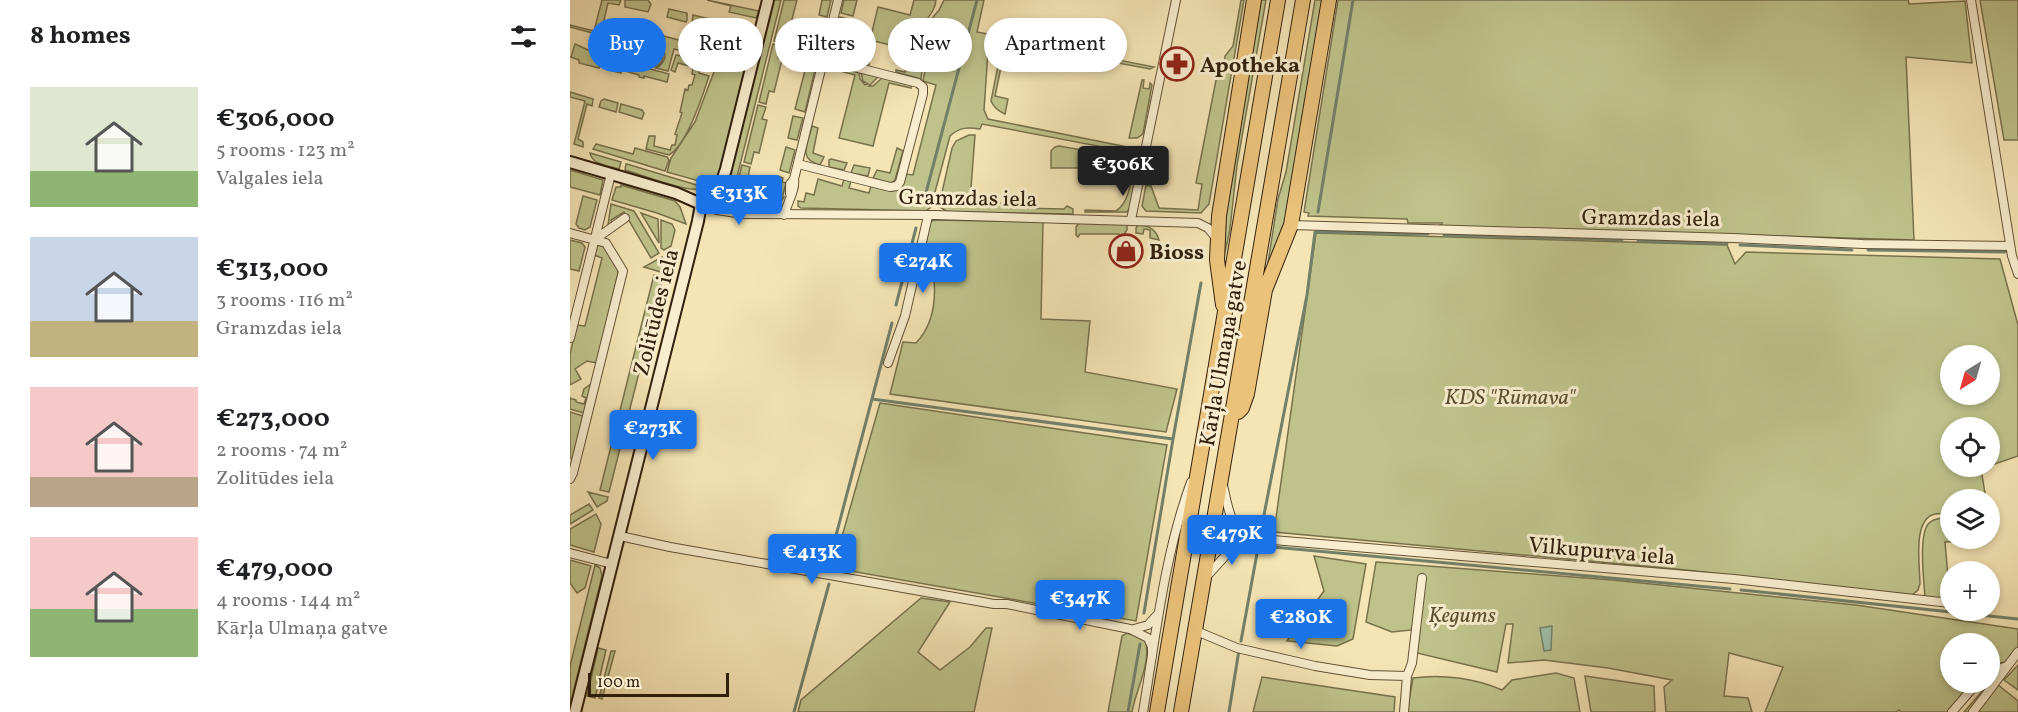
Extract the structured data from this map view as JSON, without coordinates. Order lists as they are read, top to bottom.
{
  "streets": {
    "highway": ["Kārļa Ulmaņa gatve"],
    "street": ["Gramzdas iela", "Zolitūdes iela", "Vilkupurva iela"]
  },
  "crossings": [
    ["Gramzdas iela", "Zolitūdes iela"]
  ],
  "parks": ["KDS \"Rūmava\"", "Ķegums"],
  "places": {
    "pharmacy": ["Apotheka"],
    "shop": ["Bioss"]
  },
  "scale_bar": "100 m",
  "north": "bottom left",
  "page": {
    "heading": "8 homes",
    "chip": [
      "Buy",
      "Rent",
      "Filters",
      "New",
      "Apartment"
    ],
    "list": [
      {
        "name": "€306,000",
        "note": "5 rooms · 123 m² · Valgales iela"
      },
      {
        "name": "€313,000",
        "note": "3 rooms · 116 m² · Gramzdas iela"
      },
      {
        "name": "€273,000",
        "note": "2 rooms · 74 m² · Zolitūdes iela"
      },
      {
        "name": "€479,000",
        "note": "4 rooms · 144 m² · Kārļa Ulmaņa gatve"
      }
    ],
    "price": [
      "€306K",
      "€313K",
      "€274K",
      "€273K",
      "€479K",
      "€413K",
      "€347K",
      "€280K"
    ],
    "map_buttons": ["+", "−"],
    "scale": "100 m"
  }
}
